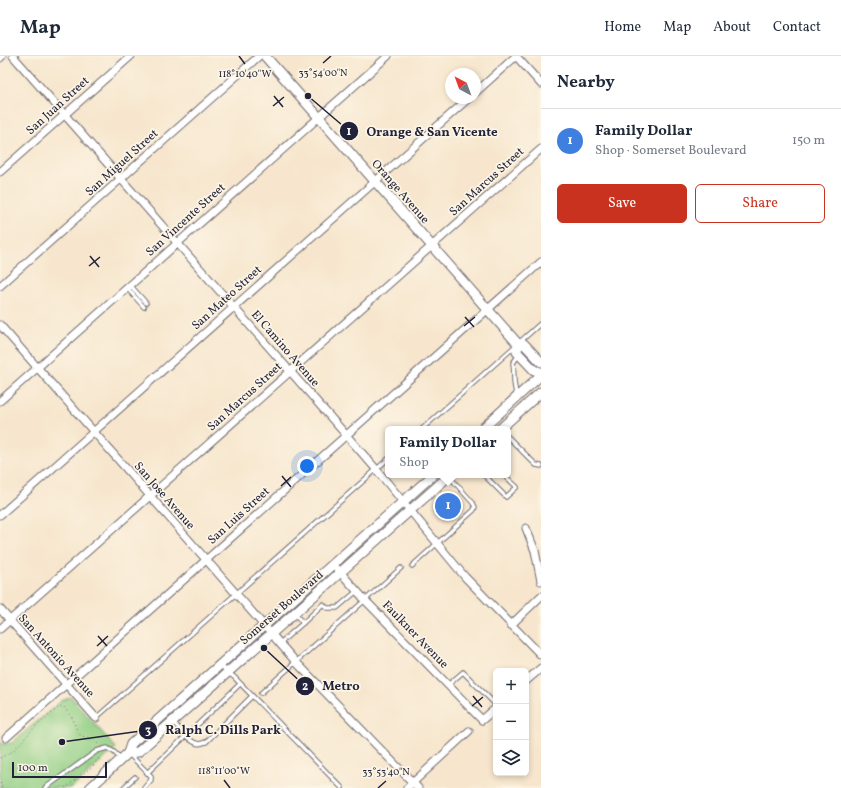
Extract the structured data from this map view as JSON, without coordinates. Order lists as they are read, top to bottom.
{
  "streets": {
    "main road": ["Orange Avenue", "Somerset Boulevard"],
    "street": [
      "San Juan Street",
      "San Miguel Street",
      "San Marcus Street",
      "San Vincente Street",
      "San Mateo Street",
      "El Camino Avenue",
      "San Jose Avenue",
      "San Luis Street",
      "Faulkner Avenue",
      "San Antonio Avenue"
    ]
  },
  "crossings": [
    ["San Juan Street", "El Camino Avenue"],
    ["San Miguel Street", "El Camino Avenue"],
    ["San Marcus Street", "Orange Avenue"],
    ["San Marcus Street", "El Camino Avenue"],
    ["San Marcus Street", "San Jose Avenue"],
    ["San Marcus Street", "San Antonio Avenue"],
    ["Orange Avenue", "San Vincente Street"],
    ["Orange Avenue", "San Mateo Street"],
    ["Orange Avenue", "San Luis Street"],
    ["San Vincente Street", "El Camino Avenue"],
    ["San Vincente Street", "San Jose Avenue"],
    ["San Mateo Street", "El Camino Avenue"],
    ["San Mateo Street", "San Jose Avenue"],
    ["El Camino Avenue", "San Luis Street"],
    ["El Camino Avenue", "Somerset Boulevard"],
    ["San Jose Avenue", "San Luis Street"],
    ["San Jose Avenue", "Somerset Boulevard"],
    ["San Luis Street", "San Antonio Avenue"],
    ["Somerset Boulevard", "Faulkner Avenue"]
  ],
  "places": ["Orange & San Vicente", "Metro", "Ralph C. Dills Park"],
  "scale_bar": "100 m",
  "north": "top left",
  "page": {
    "header": "Map",
    "nav": [
      "Home",
      "Map",
      "About",
      "Contact"
    ],
    "heading": "Nearby",
    "list": [
      {
        "mark": "1",
        "name": "Family Dollar",
        "note": "Shop · Somerset Boulevard",
        "value": "150 m"
      }
    ],
    "buttons": ["Save", "Share"],
    "popup": ["Family Dollar", "Shop"],
    "pins": "1",
    "map_buttons": ["+", "−"],
    "scale": "100 m"
  },
  "coordinates": [
    "33°54'00\"N",
    "118°10'40\"W",
    "118°11'00\"W",
    "33°53'40\"N"
  ]
}
